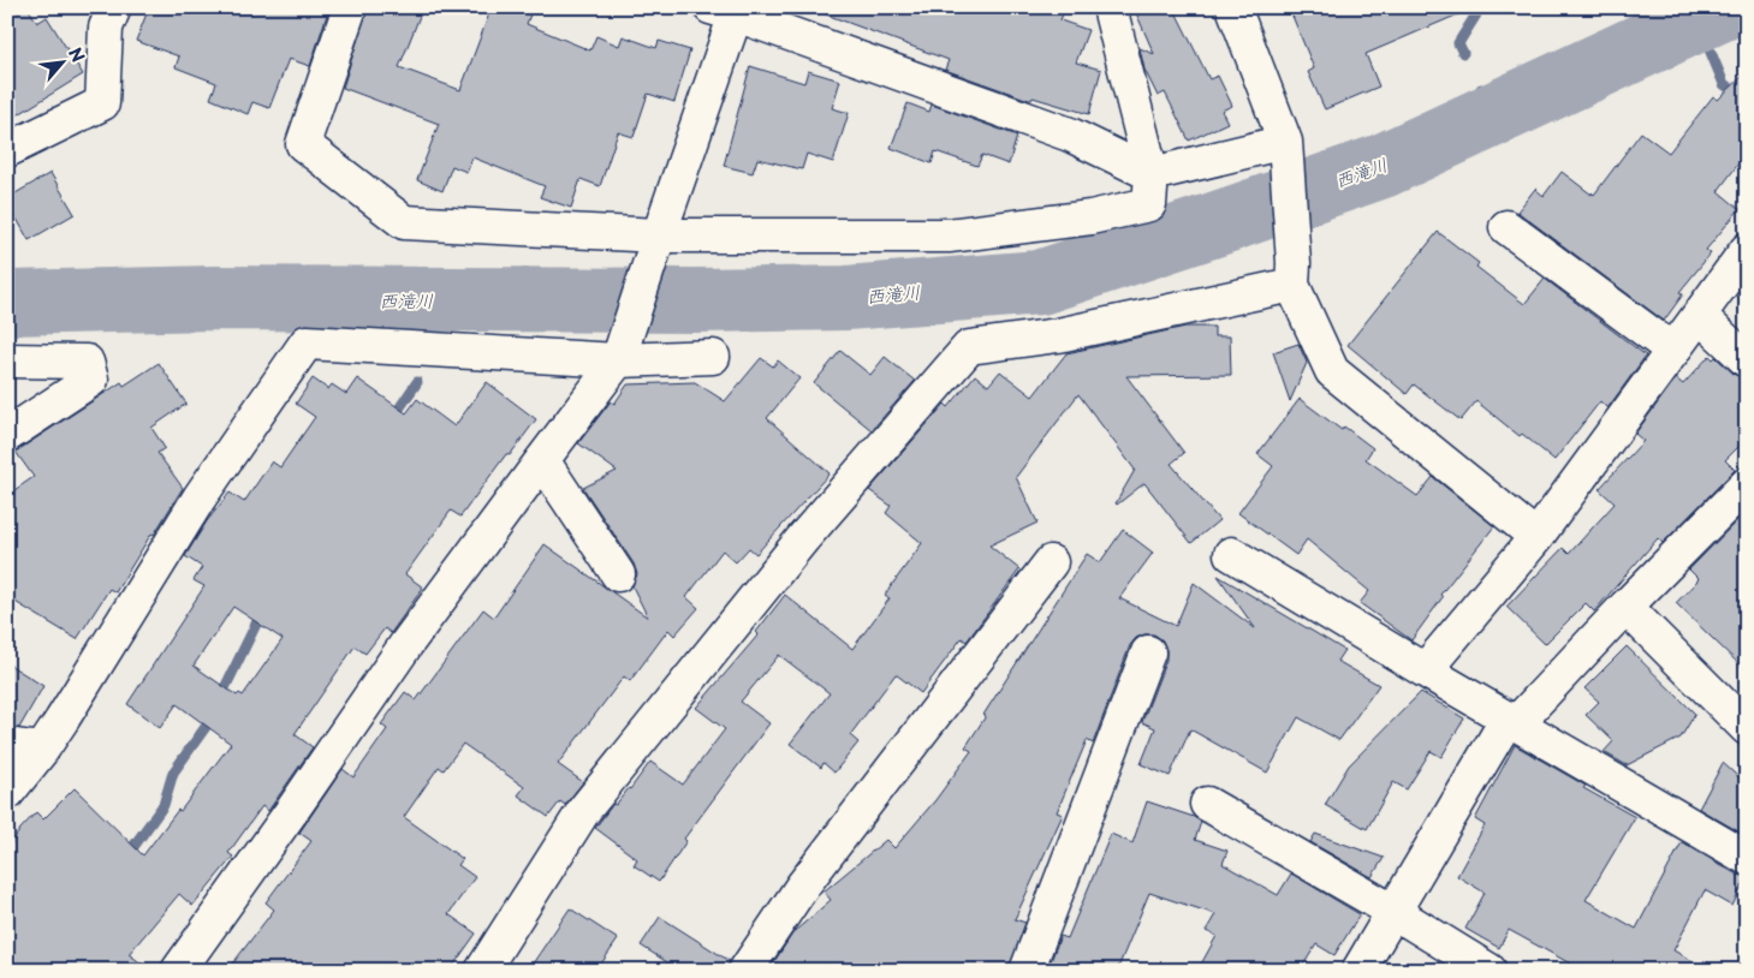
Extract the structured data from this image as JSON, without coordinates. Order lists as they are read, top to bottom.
{
  "water": ["西滝川"],
  "north": "top right"
}
